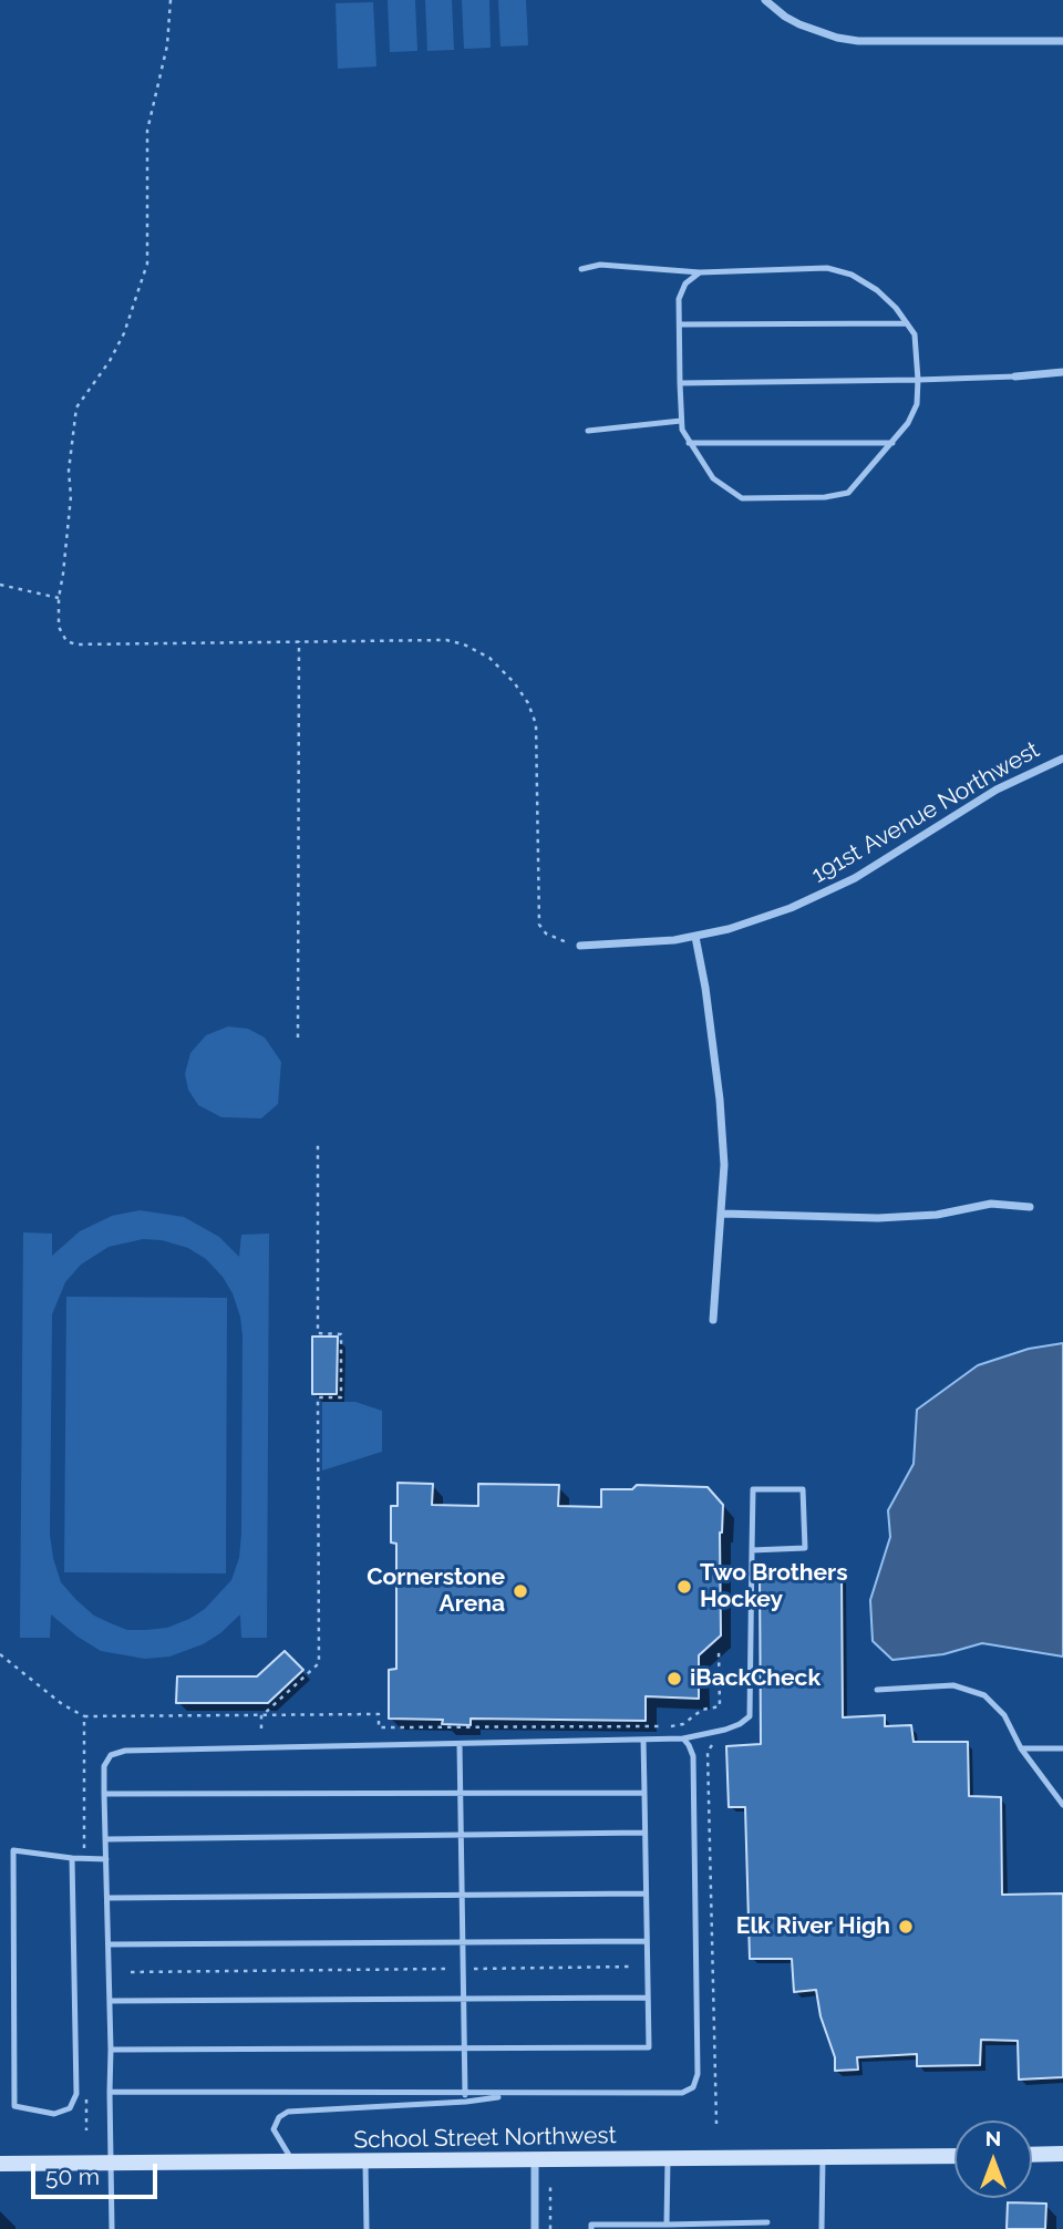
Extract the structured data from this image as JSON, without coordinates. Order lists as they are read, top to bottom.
{
  "streets": {
    "street": ["191st Avenue Northwest", "School Street Northwest"]
  },
  "places": [
    "Two Brothers Hockey",
    "Cornerstone Arena",
    "iBackCheck",
    "Elk River High"
  ],
  "scale_bar": "50 m",
  "north": "top"
}
